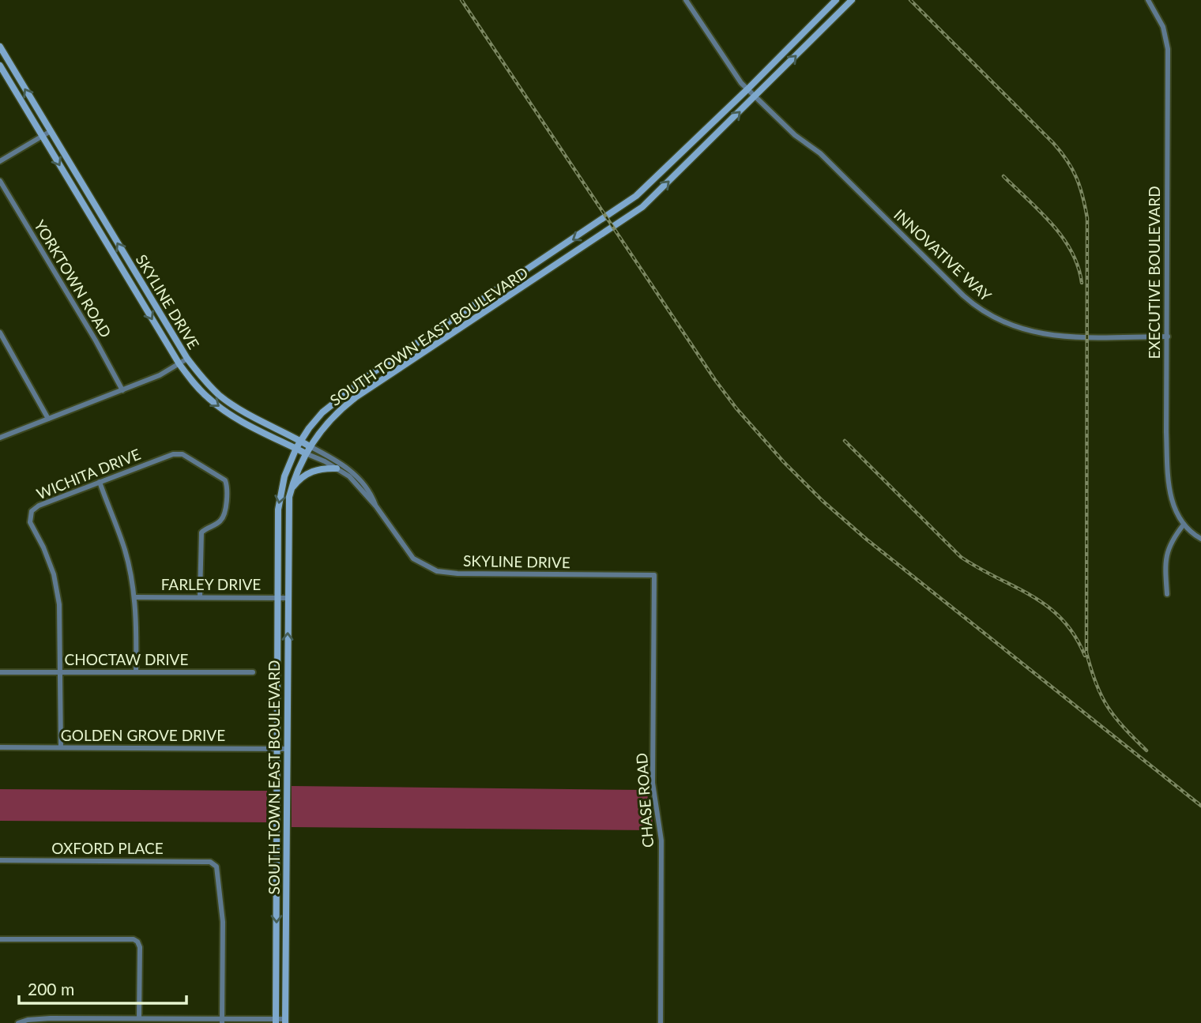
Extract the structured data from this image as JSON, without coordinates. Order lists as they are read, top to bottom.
{
  "streets": {
    "main road": ["SKYLINE DRIVE", "SOUTH TOWN EAST BOULEVARD"],
    "street": [
      "INNOVATIVE WAY",
      "EXECUTIVE BOULEVARD",
      "YORKTOWN ROAD",
      "WICHITA DRIVE",
      "FARLEY DRIVE",
      "CHOCTAW DRIVE",
      "GOLDEN GROVE DRIVE",
      "CHASE ROAD",
      "OXFORD PLACE"
    ]
  },
  "crossings": [
    ["INNOVATIVE WAY", "EXECUTIVE BOULEVARD"],
    ["INNOVATIVE WAY", "SOUTH TOWN EAST BOULEVARD"],
    ["SKYLINE DRIVE", "SOUTH TOWN EAST BOULEVARD"],
    ["SKYLINE DRIVE", "CHASE ROAD"],
    ["SOUTH TOWN EAST BOULEVARD", "FARLEY DRIVE"],
    ["SOUTH TOWN EAST BOULEVARD", "GOLDEN GROVE DRIVE"],
    ["WICHITA DRIVE", "FARLEY DRIVE"],
    ["WICHITA DRIVE", "CHOCTAW DRIVE"],
    ["WICHITA DRIVE", "GOLDEN GROVE DRIVE"]
  ],
  "scale_bar": "200 m"
}
